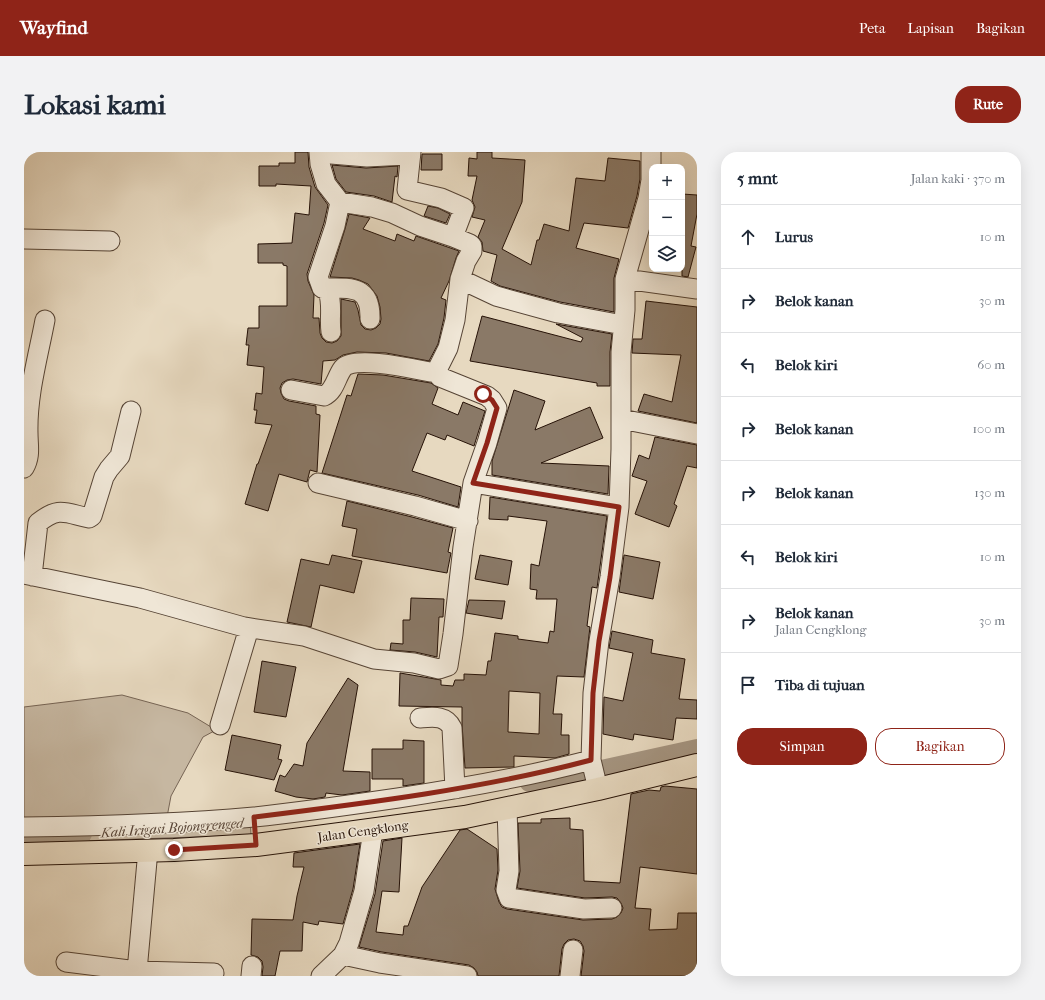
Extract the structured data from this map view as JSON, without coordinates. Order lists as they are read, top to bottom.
{
  "streets": {
    "main road": ["Jalan Cengklong"]
  },
  "water": ["Kali Irigasi Bojongrenged"],
  "page": {
    "header": "Wayfind",
    "nav": ["Peta", "Lapisan", "Bagikan"],
    "buttons": [
      "Rute",
      ["Simpan", "Bagikan"]
    ],
    "title": "Lokasi kami",
    "heading": ["5 mnt", "Jalan kaki · 370 m"],
    "map_buttons": ["+", "−"],
    "list": [
      ["Lurus", "10 m"],
      ["Belok kanan", "30 m"],
      ["Belok kiri", "60 m"],
      ["Belok kanan", "100 m"],
      ["Belok kanan", "130 m"],
      ["Belok kiri", "10 m"],
      ["Belok kanan", "Jalan Cengklong", "30 m"],
      "Tiba di tujuan"
    ]
  }
}
